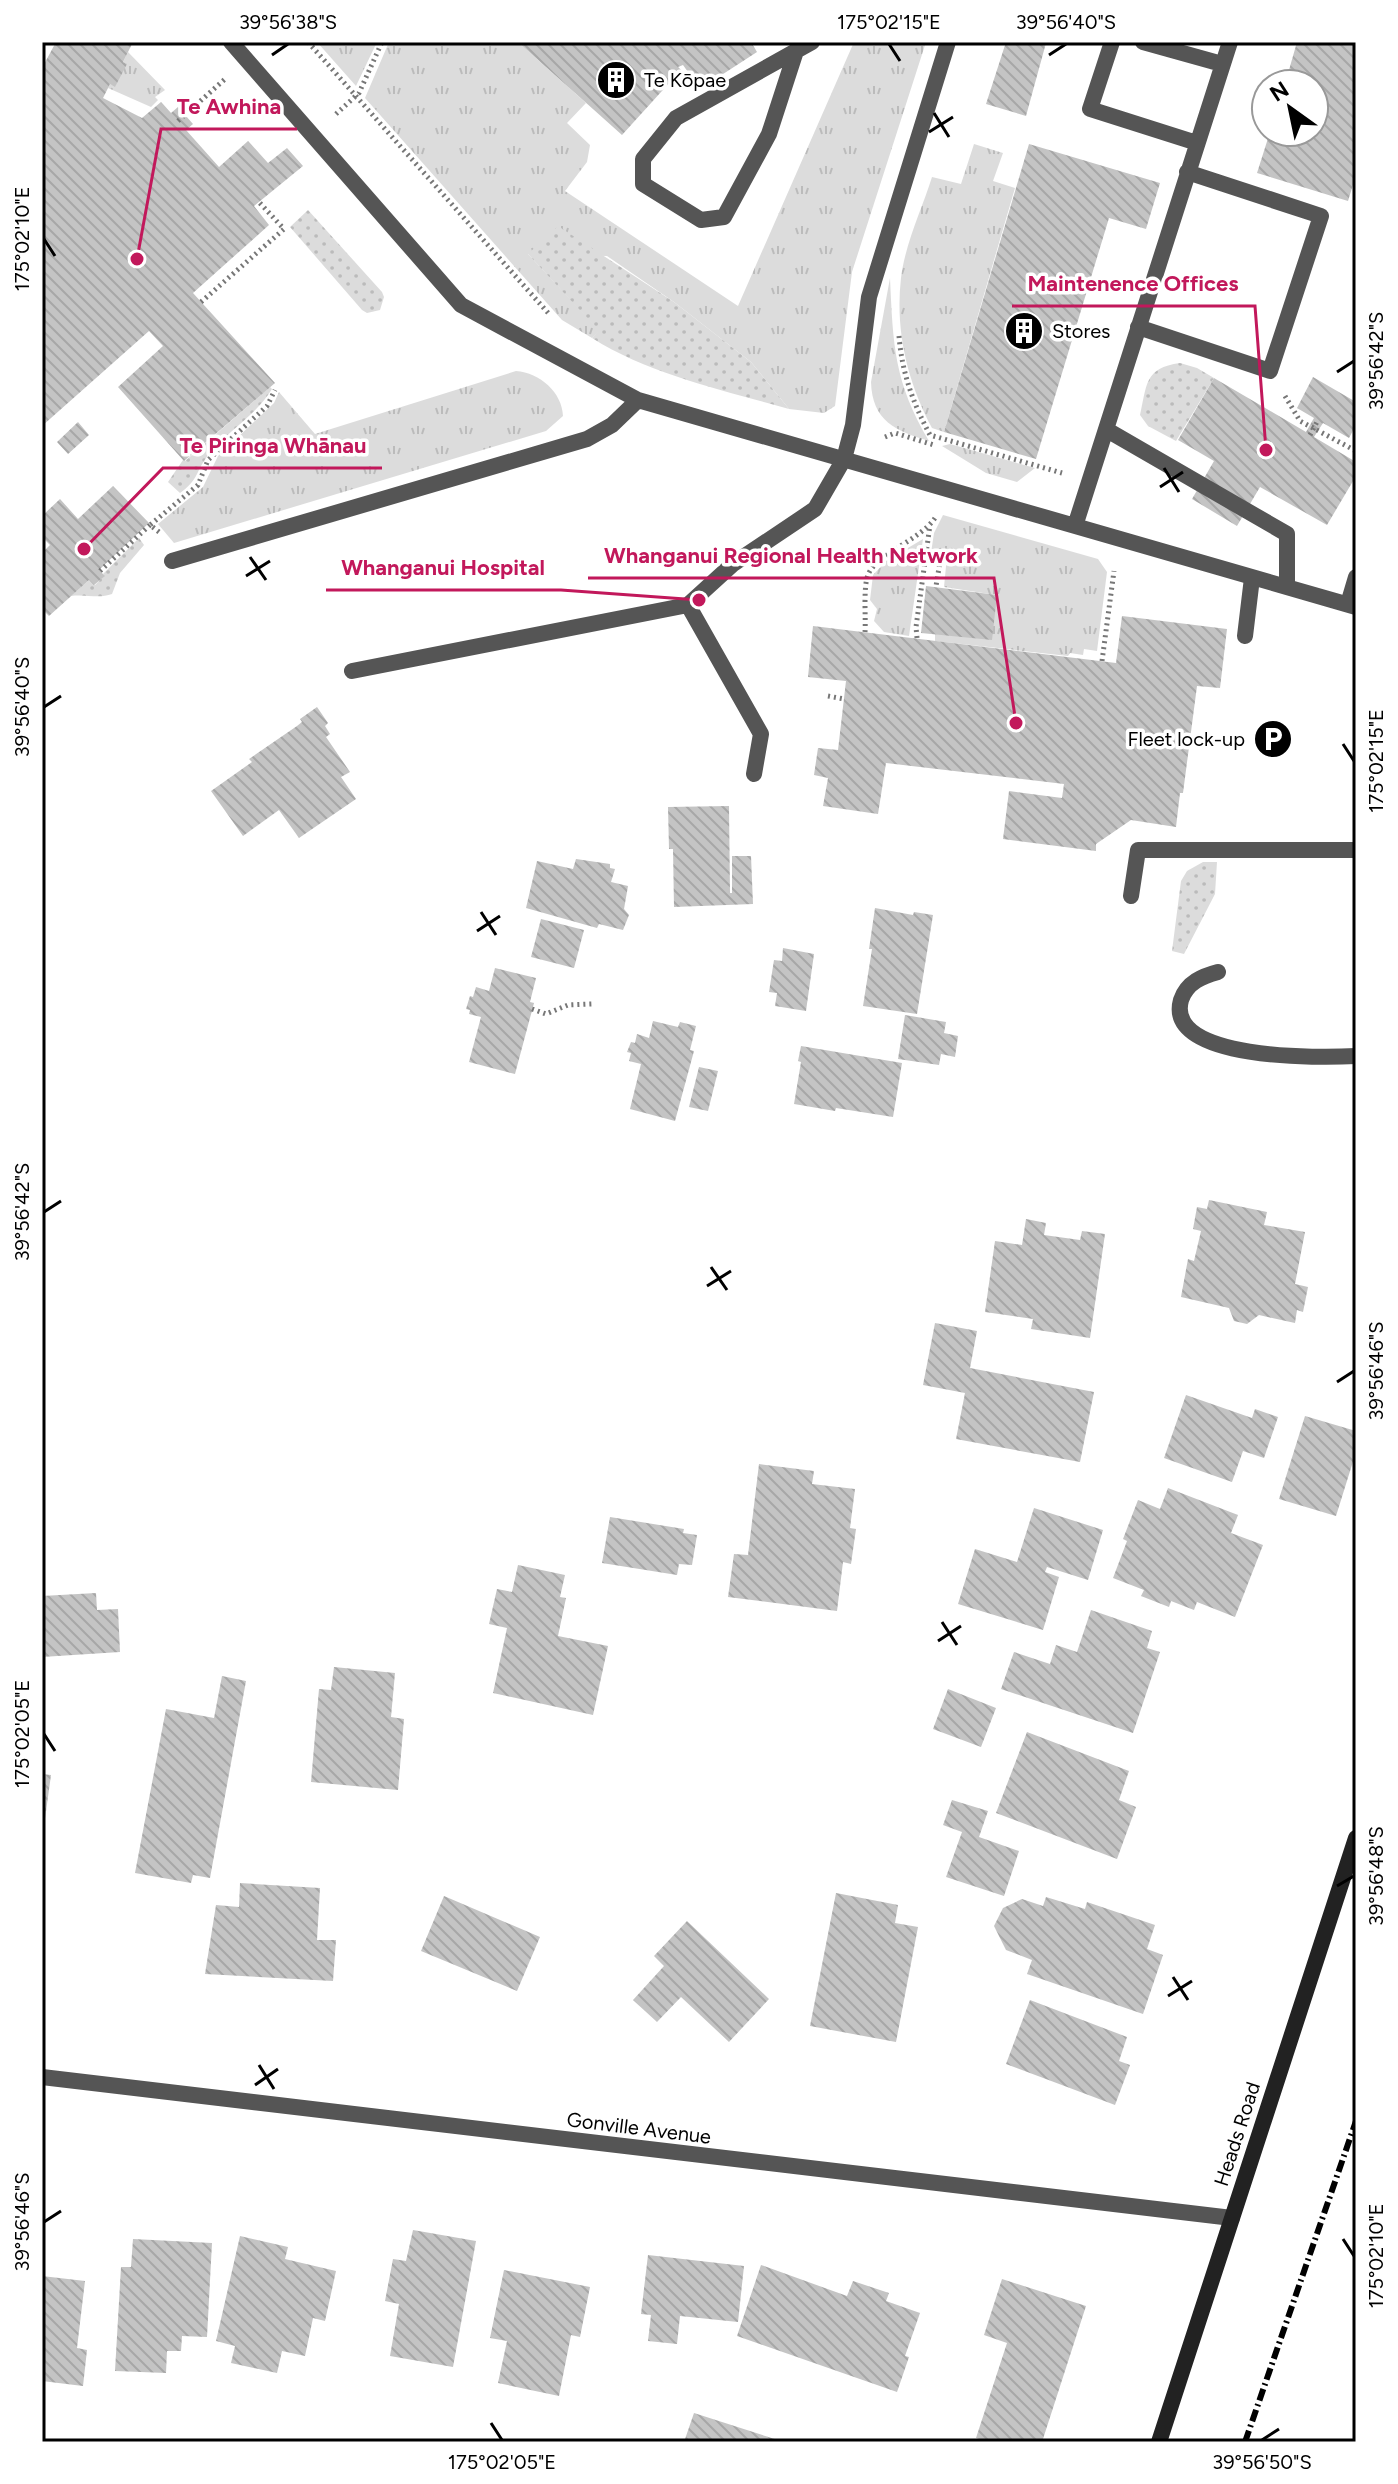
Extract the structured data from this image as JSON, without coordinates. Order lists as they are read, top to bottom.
{
  "streets": {
    "main road": ["Heads Road"],
    "street": ["Gonville Avenue"]
  },
  "crossings": [
    ["Gonville Avenue", "Heads Road"]
  ],
  "places": {
    "building": ["Te Kōpae", "Stores"],
    "other": [
      "Te Awhina",
      "Maintenence Offices",
      "Te Piringa Whānau",
      "Whanganui Hospital",
      "Whanganui Regional Health Network"
    ],
    "parking": ["Fleet lock-up"]
  },
  "north": "top left",
  "coordinates": [
    "39°56'38\"S",
    "175°02'15\"E",
    "39°56'40\"S",
    "175°02'10\"E",
    "39°56'42\"S",
    "39°56'46\"S",
    "175°02'05\"E",
    "39°56'48\"S",
    "39°56'50\"S"
  ]
}
